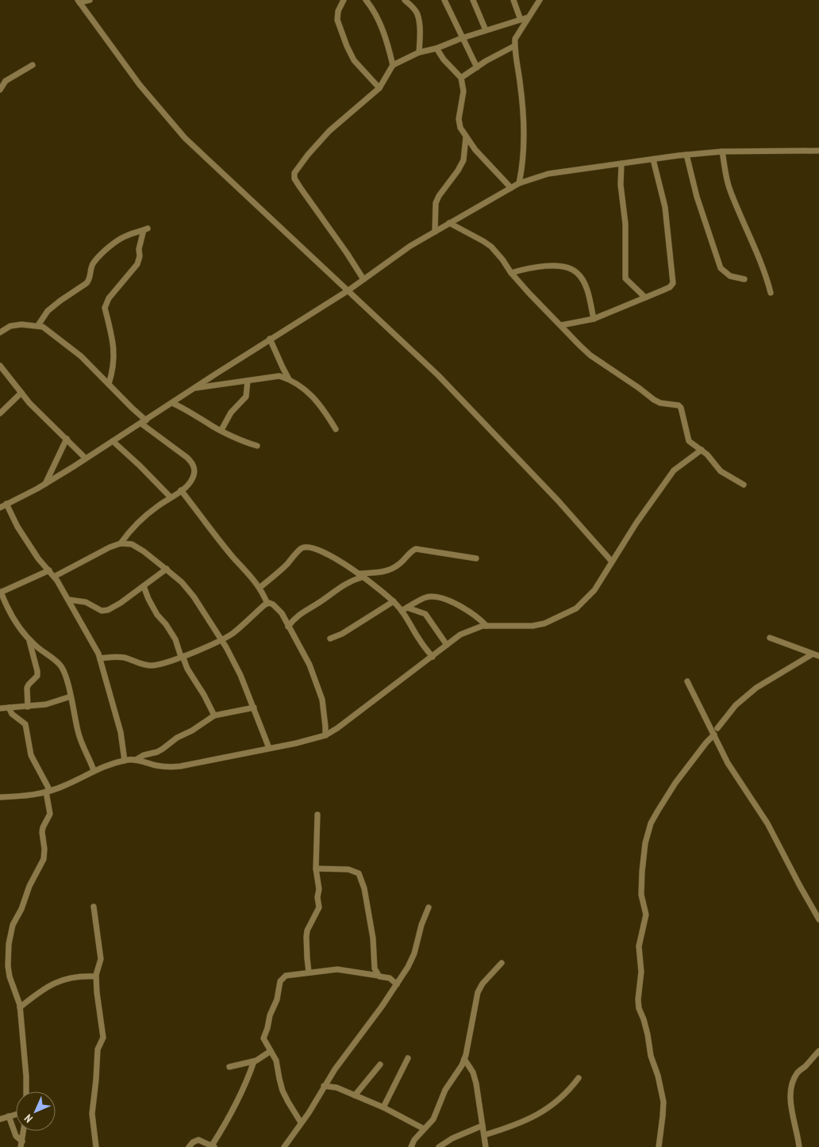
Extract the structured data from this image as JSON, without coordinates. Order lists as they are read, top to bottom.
{
  "north": "bottom left"
}
